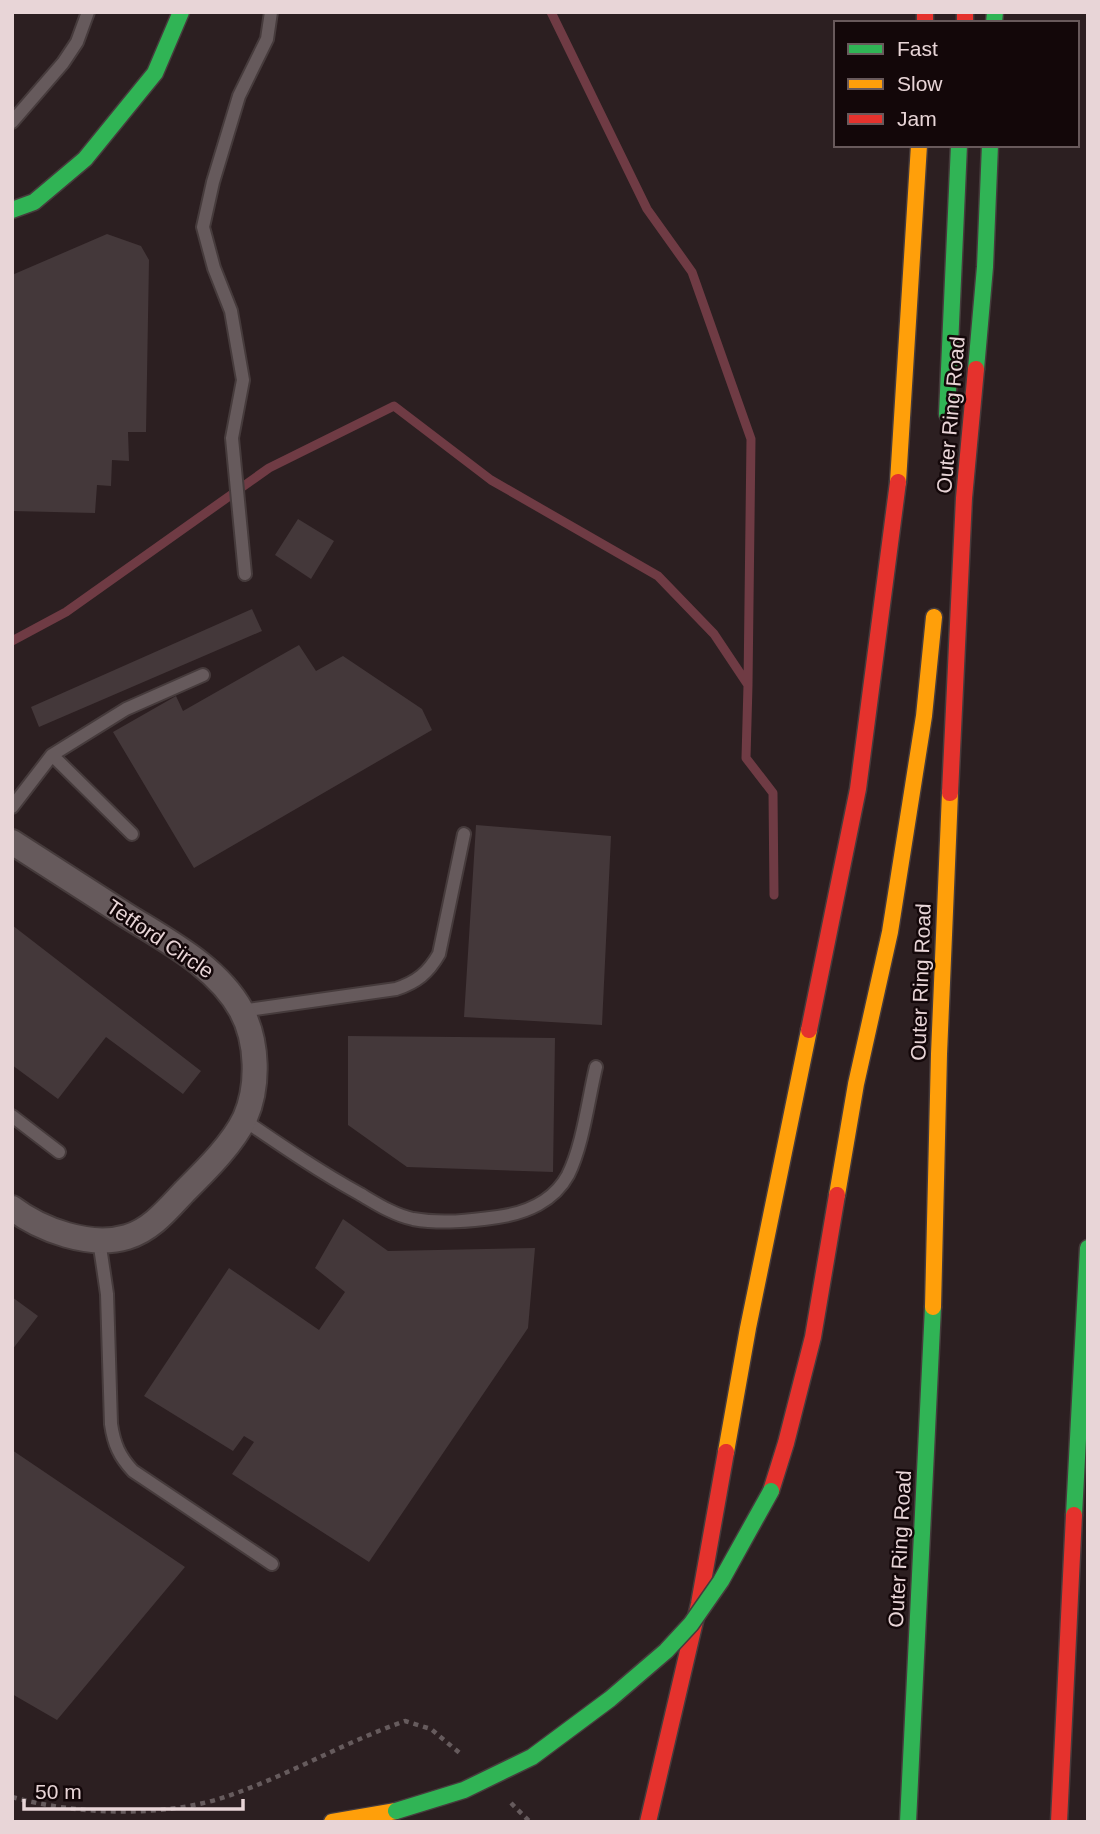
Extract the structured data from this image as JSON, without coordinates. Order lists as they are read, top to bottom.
{
  "streets": {
    "main road": ["Outer Ring Road"],
    "street": ["Tetford Circle"]
  },
  "legend": ["Fast", "Slow", "Jam"],
  "scale_bar": "50 m"
}
